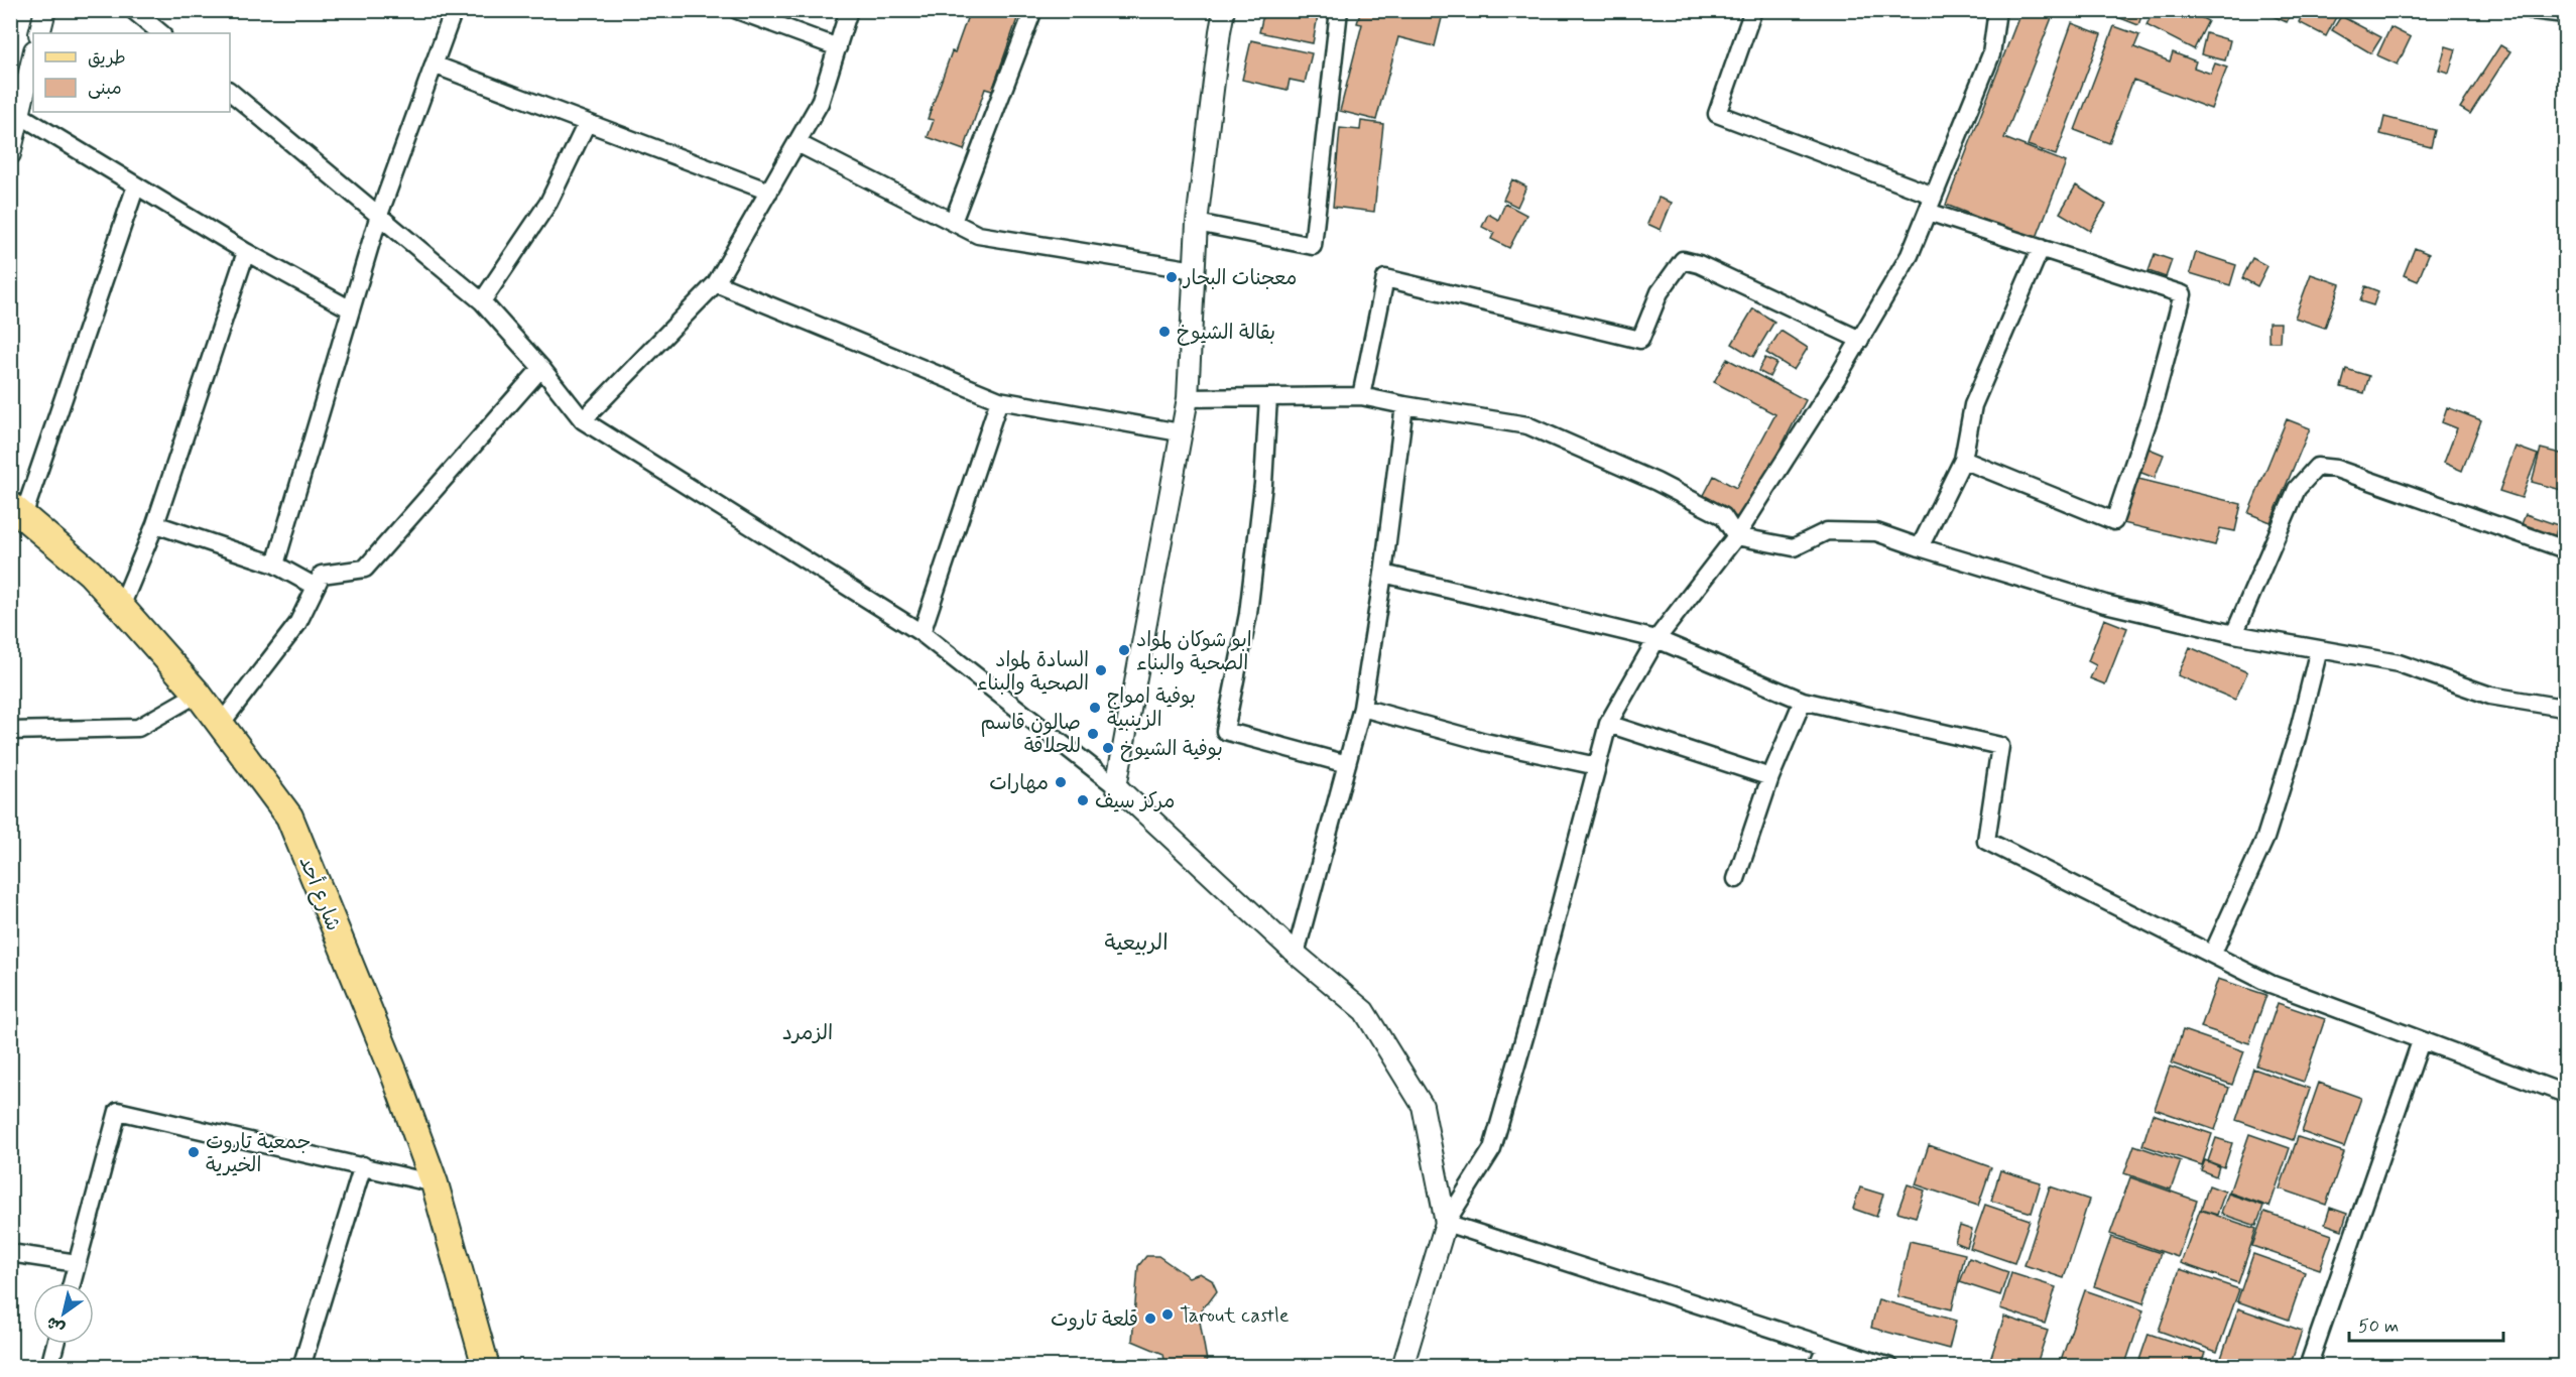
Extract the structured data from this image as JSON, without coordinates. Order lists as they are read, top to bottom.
{
  "streets": {
    "main road": ["شارع أحد"]
  },
  "districts": ["الربيعية", "الزمرد"],
  "places": [
    "معجنات البحار",
    "بقالة الشيوخ",
    "ابو شوكان لمواد الصحية والبناء",
    "السادة لمواد الصحية والبناء",
    "بوفية امواج الزينبية",
    "صالون قاسم للحلاقة",
    "بوفية الشيوخ",
    "مهارات",
    "مركز سيف",
    "جمعية تاروت الخيرية",
    "Tarout castle",
    "قلعة تاروت"
  ],
  "legend": ["طريق", "مبنى"],
  "scale_bar": "50 m",
  "north": "bottom left"
}
